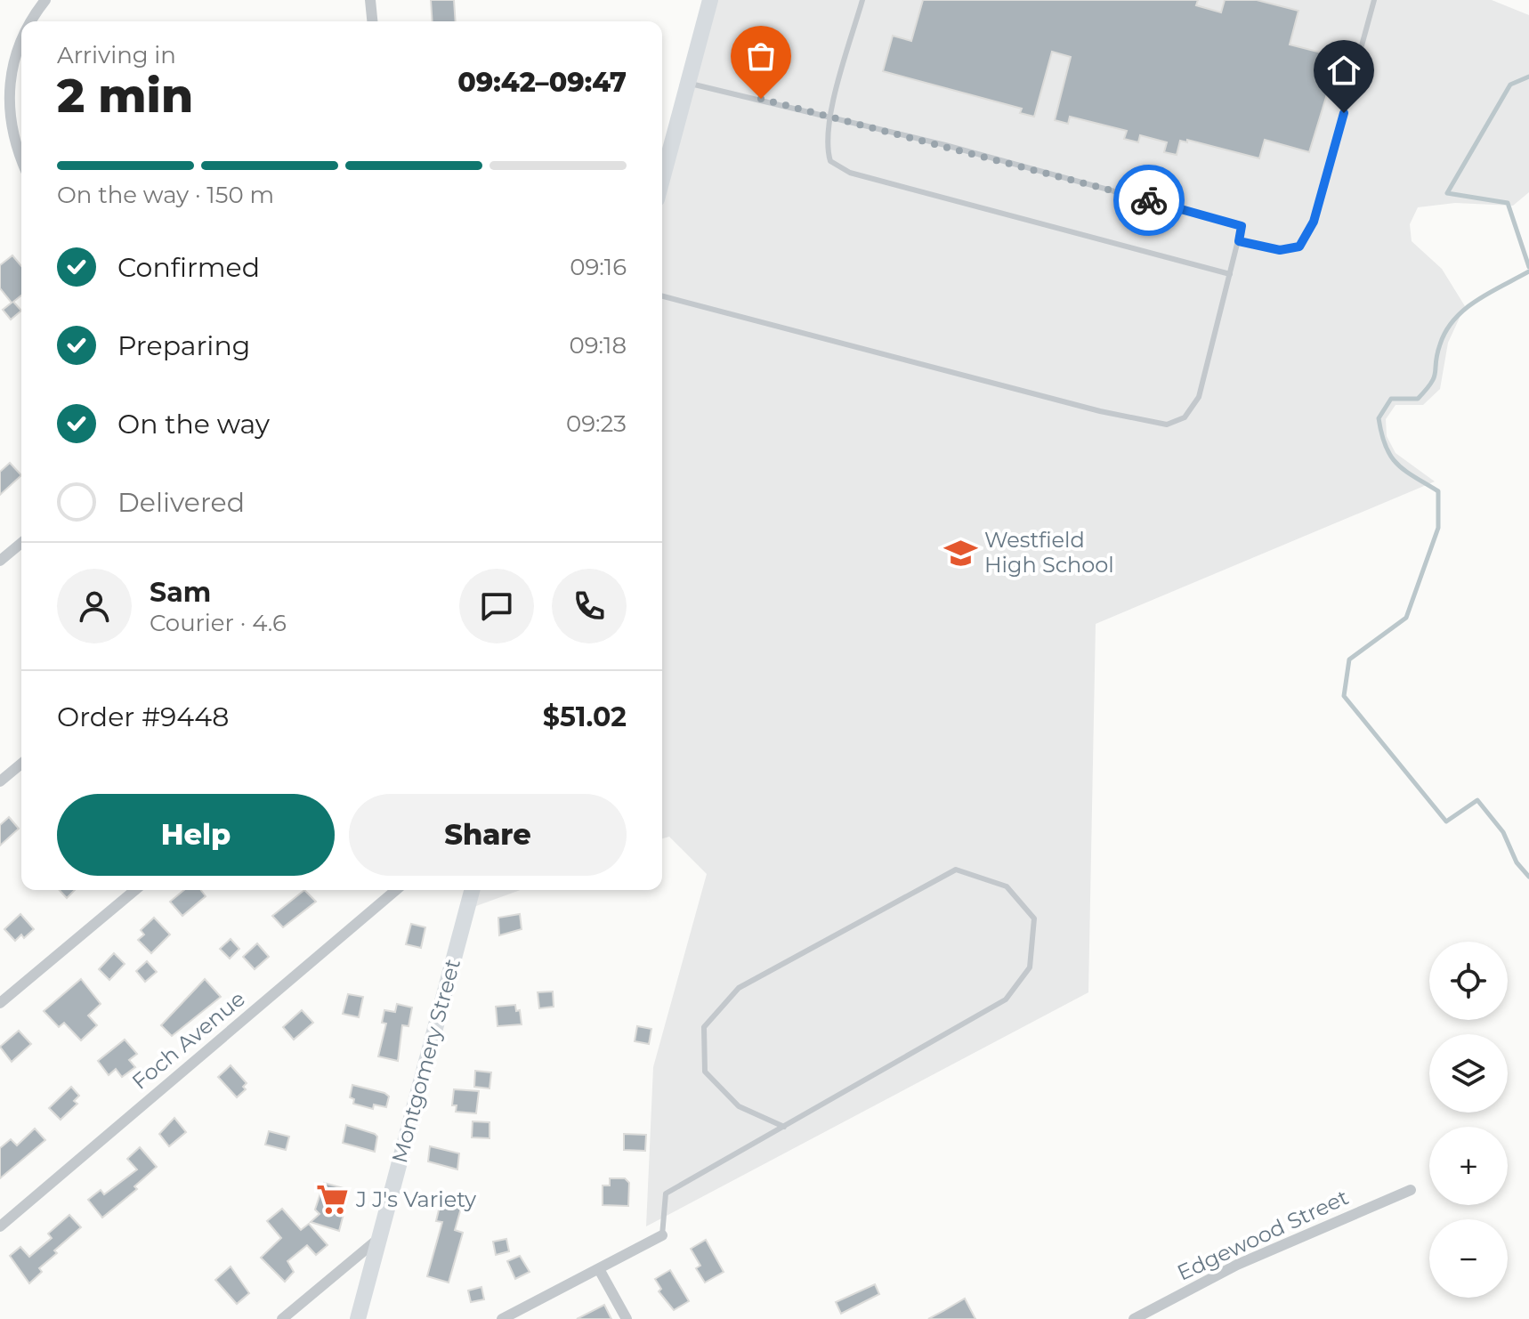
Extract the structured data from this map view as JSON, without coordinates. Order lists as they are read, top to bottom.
{
  "streets": {
    "main road": ["Montgomery Street"],
    "street": ["Foch Avenue", "Edgewood Street"]
  },
  "places": {
    "school or university": ["Westfield High School"],
    "supermarket": ["J J's Variety"]
  },
  "page": {
    "heading": ["2 min", "Arriving in", "09:42–09:47"],
    "panel": [
      "Sam",
      "Courier · 4.6",
      "Order #9448",
      "$51.02"
    ],
    "bar": "On the way · 150 m",
    "list": [
      ["Confirmed", "09:16"],
      ["Preparing", "09:18"],
      ["On the way", "09:23"],
      "Delivered"
    ],
    "buttons": ["Help", "Share"],
    "map_buttons": ["+", "−"]
  }
}
